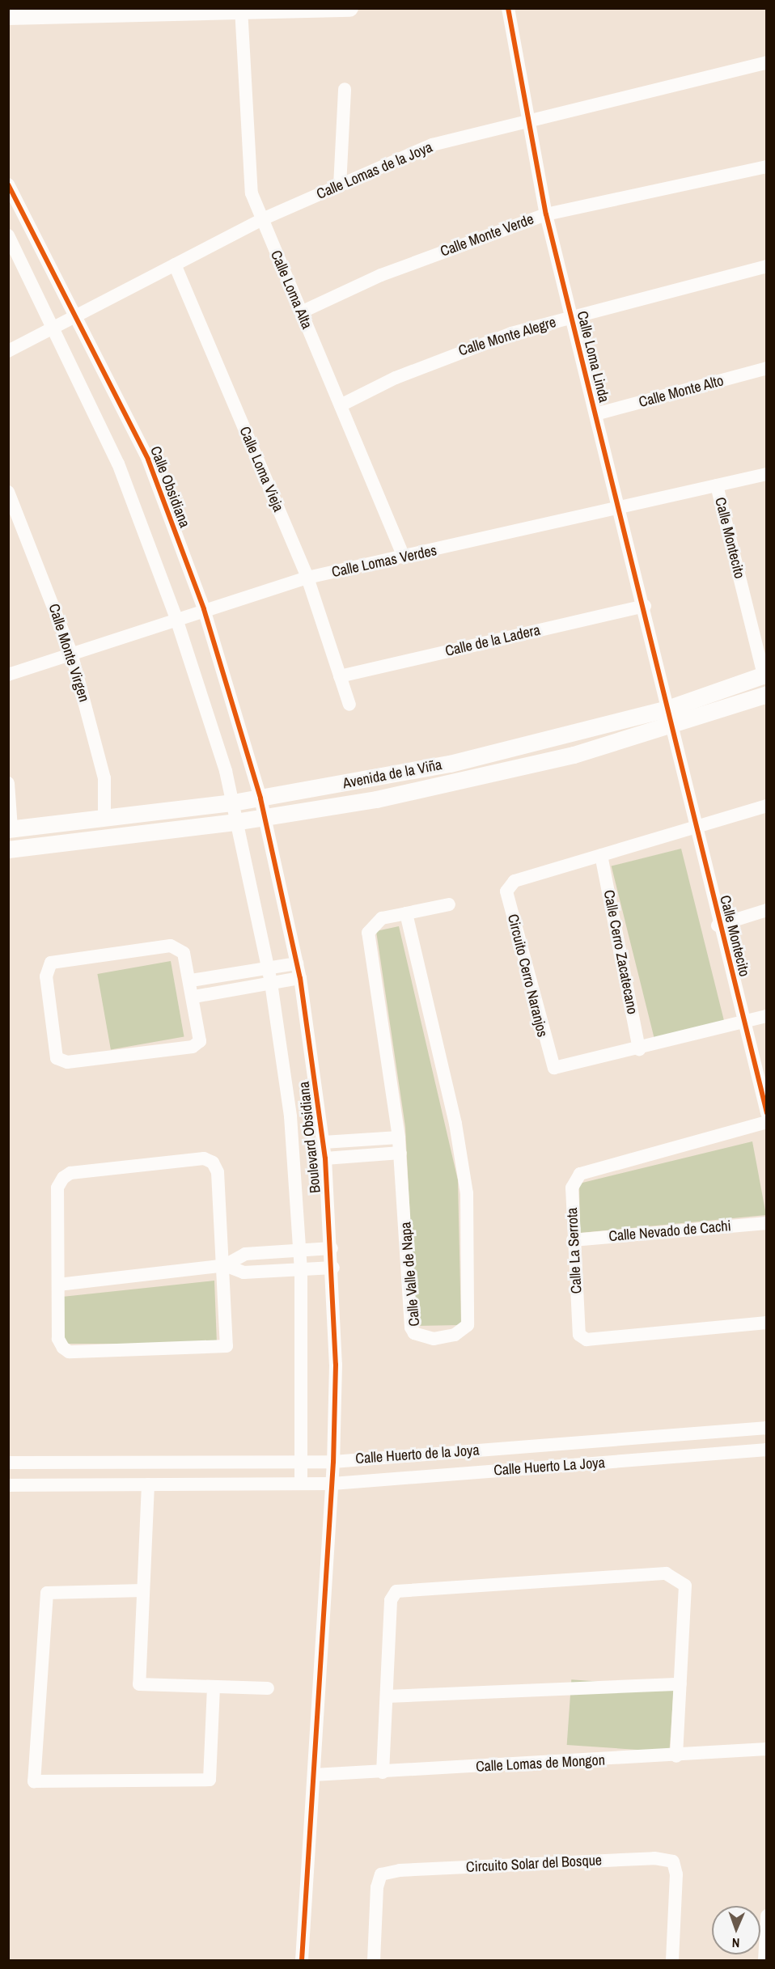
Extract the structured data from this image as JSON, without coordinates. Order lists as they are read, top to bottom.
{
  "streets": {
    "street": [
      "Calle Lomas de la Joya",
      "Calle Monte Verde",
      "Calle Loma Alta",
      "Calle Monte Alegre",
      "Calle Loma Linda",
      "Calle Monte Alto",
      "Calle Loma Vieja",
      "Calle Obsidiana",
      "Calle Montecito",
      "Calle Lomas Verdes",
      "Calle de la Ladera",
      "Calle Monte Virgen",
      "Avenida de la Viña",
      "Calle Cerro Zacatecano",
      "Circuito Cerro Naranjos",
      "Boulevard Obsidiana",
      "Calle Nevado de Cachi",
      "Calle La Serrota",
      "Calle Valle de Napa",
      "Calle Huerto de la Joya",
      "Calle Huerto La Joya",
      "Calle Lomas de Mongon",
      "Circuito Solar del Bosque"
    ]
  },
  "crossings": [
    ["Calle Lomas de la Joya", "Calle Loma Alta"],
    ["Calle Lomas de la Joya", "Calle Loma Linda"],
    ["Calle Lomas de la Joya", "Calle Loma Vieja"],
    ["Calle Lomas de la Joya", "Calle Obsidiana"],
    ["Calle Monte Verde", "Calle Loma Alta"],
    ["Calle Monte Verde", "Calle Loma Linda"],
    ["Calle Loma Alta", "Calle Monte Alegre"],
    ["Calle Loma Alta", "Calle Lomas Verdes"],
    ["Calle Monte Alegre", "Calle Loma Linda"],
    ["Calle Loma Linda", "Calle Monte Alto"],
    ["Calle Loma Linda", "Calle Montecito"],
    ["Calle Loma Linda", "Calle Lomas Verdes"],
    ["Calle Loma Linda", "Calle de la Ladera"],
    ["Calle Loma Linda", "Avenida de la Viña"],
    ["Calle Loma Vieja", "Calle Lomas Verdes"],
    ["Calle Loma Vieja", "Calle de la Ladera"],
    ["Calle Obsidiana", "Calle Lomas Verdes"],
    ["Calle Obsidiana", "Avenida de la Viña"],
    ["Calle Obsidiana", "Boulevard Obsidiana"],
    ["Calle Montecito", "Calle Lomas Verdes"],
    ["Calle Montecito", "Avenida de la Viña"],
    ["Calle Montecito", "Circuito Cerro Naranjos"],
    ["Calle Lomas Verdes", "Calle Monte Virgen"],
    ["Calle Monte Virgen", "Avenida de la Viña"],
    ["Avenida de la Viña", "Boulevard Obsidiana"],
    ["Calle Cerro Zacatecano", "Circuito Cerro Naranjos"],
    ["Boulevard Obsidiana", "Calle Huerto de la Joya"],
    ["Boulevard Obsidiana", "Calle Huerto La Joya"],
    ["Boulevard Obsidiana", "Calle Lomas de Mongon"],
    ["Calle Nevado de Cachi", "Calle La Serrota"]
  ],
  "north": "bottom"
}
